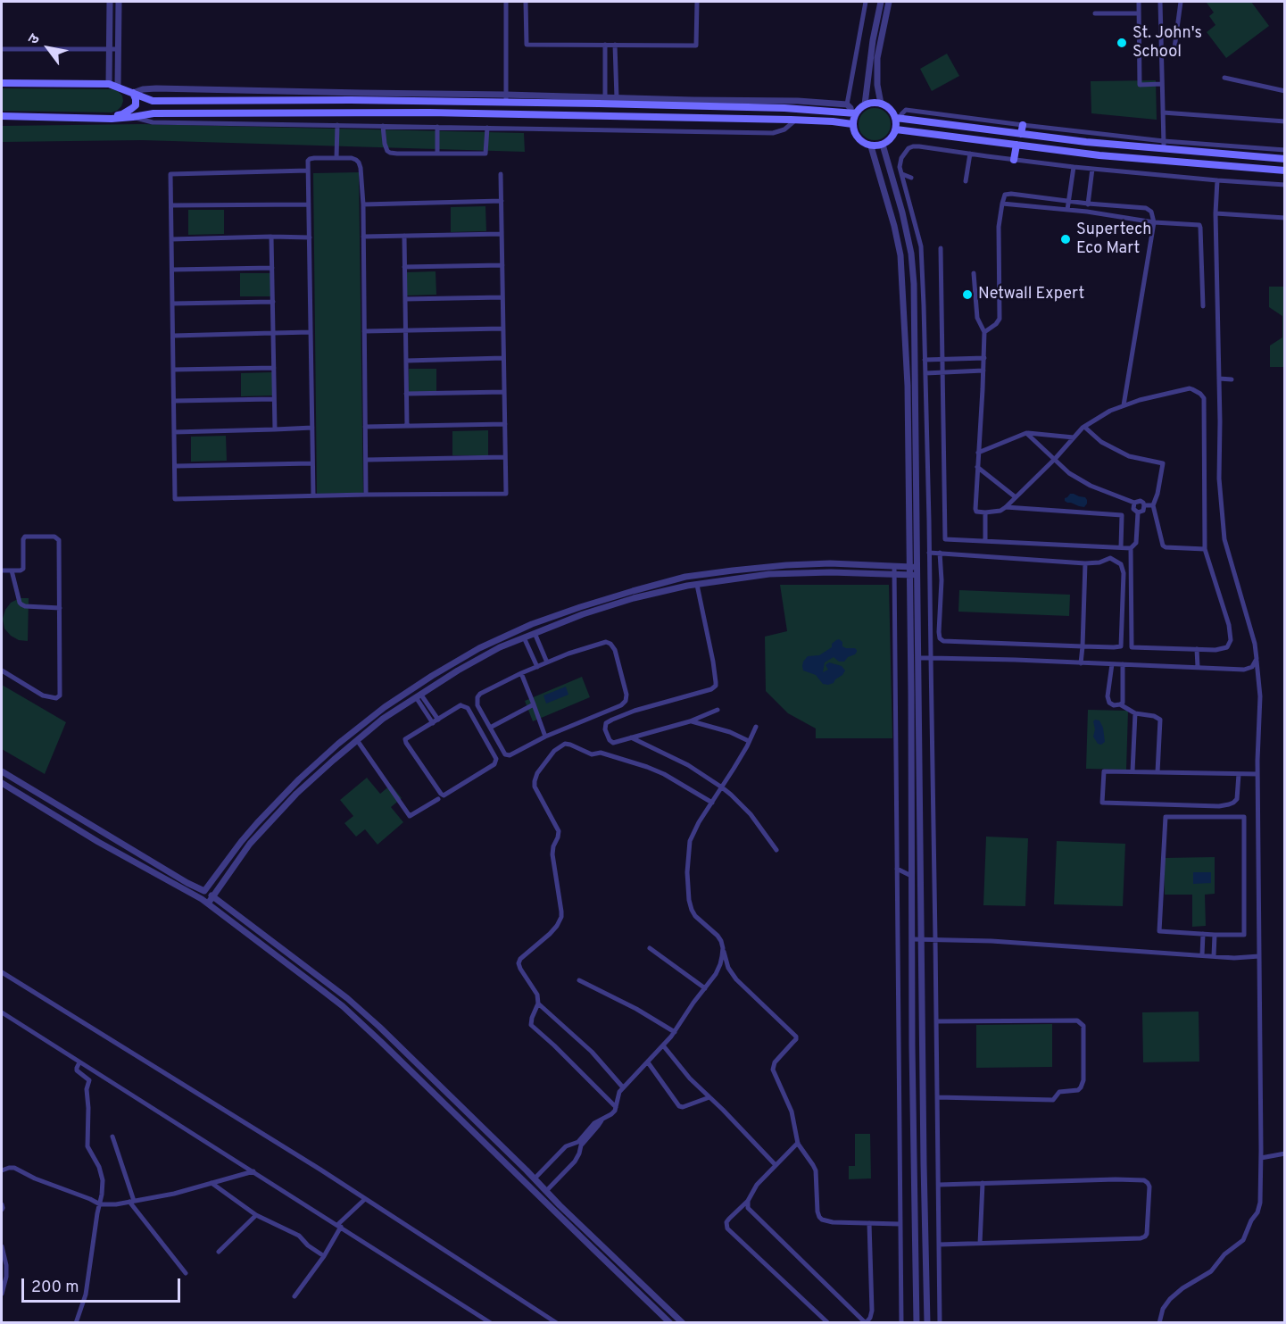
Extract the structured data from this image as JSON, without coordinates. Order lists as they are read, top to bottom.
{
  "places": ["St. John's School", "Supertech Eco Mart", "Netwall Expert"],
  "scale_bar": "200 m",
  "north": "top left"
}
